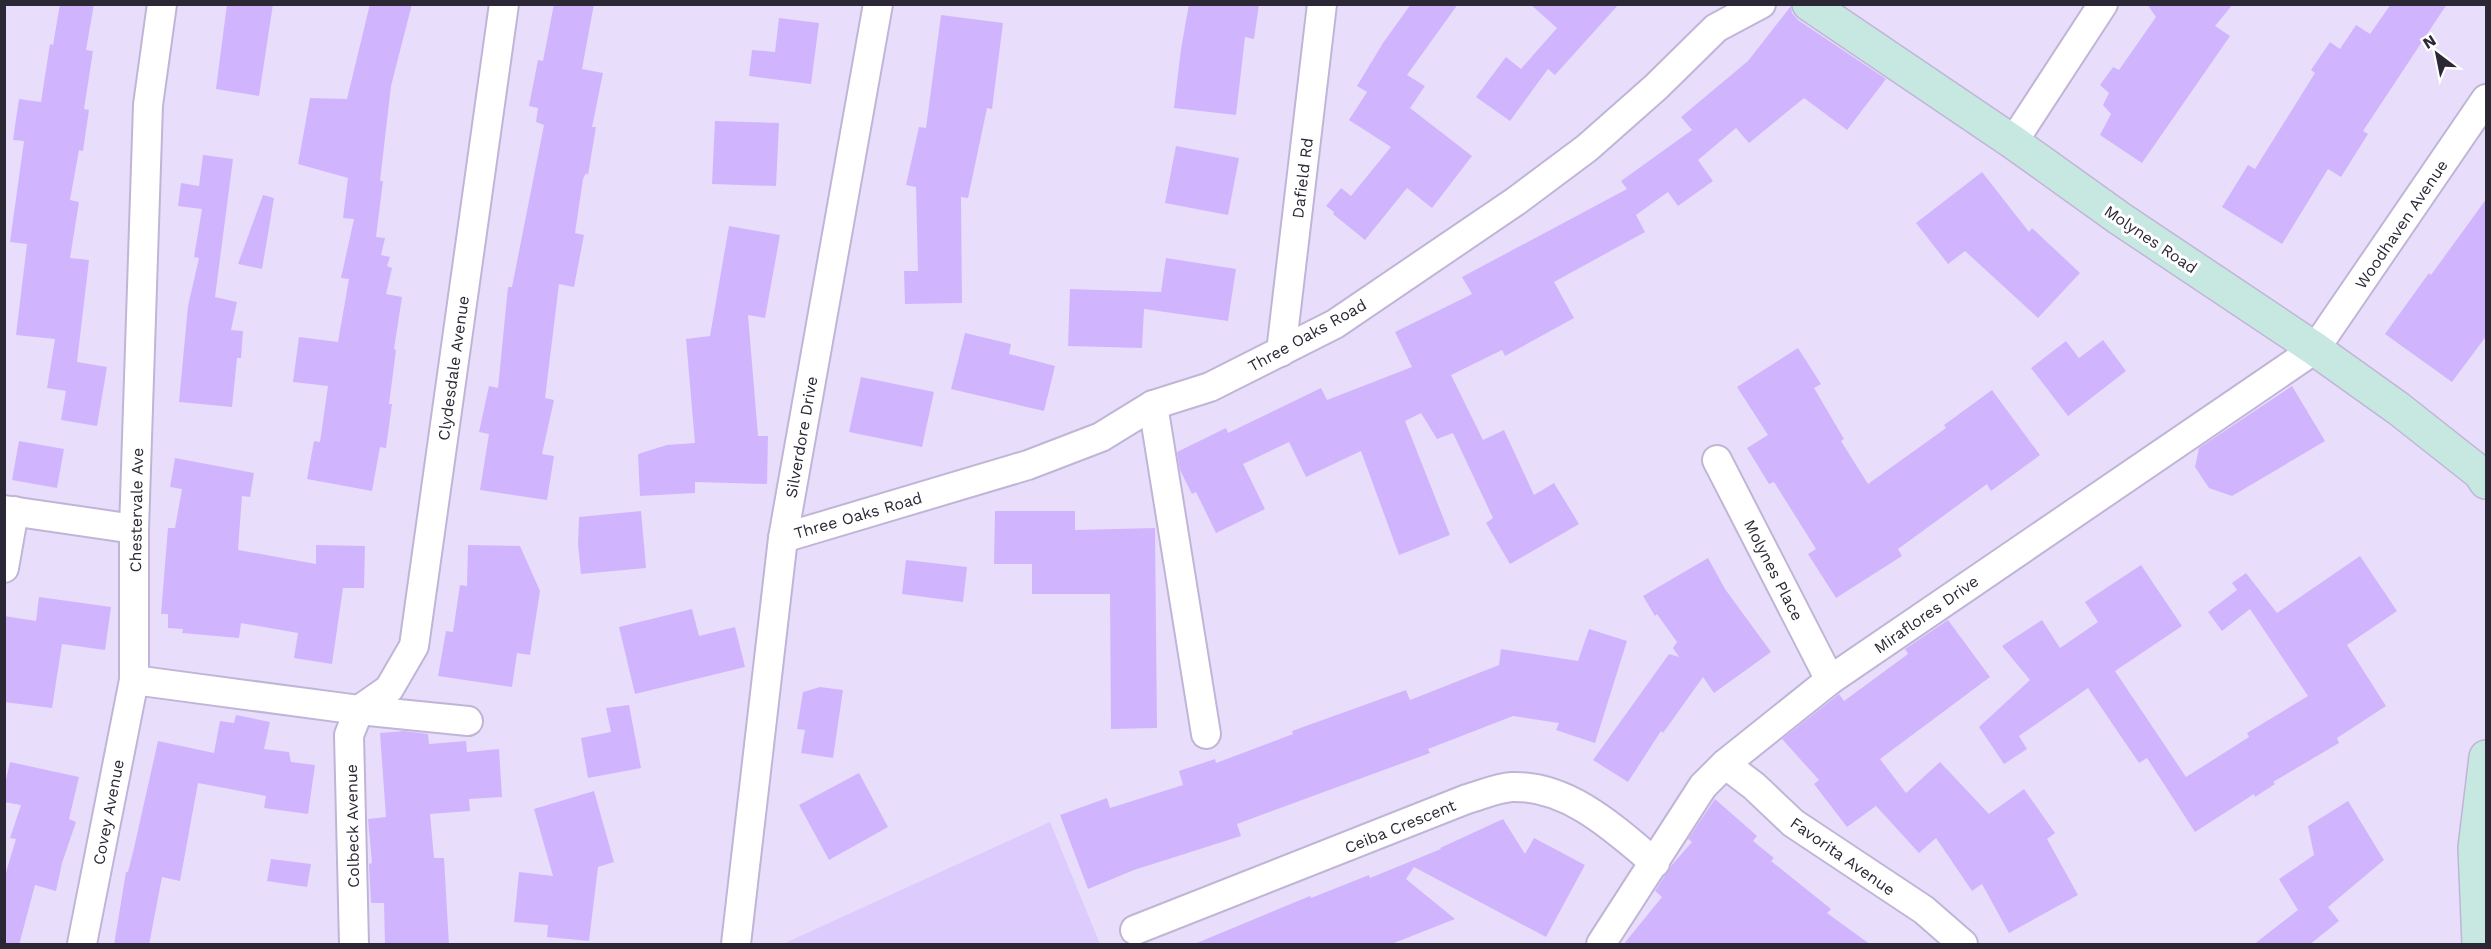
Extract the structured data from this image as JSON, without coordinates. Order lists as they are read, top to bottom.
{
  "streets": {
    "main road": ["Molynes Road"],
    "street": [
      "Dafield Rd",
      "Woodhaven Avenue",
      "Three Oaks Road",
      "Clydesdale Avenue",
      "Silverdore Drive",
      "Chestervale Ave",
      "Molynes Place",
      "Miraflores Drive",
      "Covey Avenue",
      "Colbeck Avenue",
      "Ceiba Crescent",
      "Favorita Avenue"
    ]
  },
  "crossings": [
    ["Dafield Rd", "Three Oaks Road"],
    ["Woodhaven Avenue", "Molynes Road"],
    ["Woodhaven Avenue", "Miraflores Drive"],
    ["Molynes Road", "Miraflores Drive"],
    ["Three Oaks Road", "Silverdore Drive"],
    ["Clydesdale Avenue", "Colbeck Avenue"],
    ["Chestervale Ave", "Covey Avenue"],
    ["Molynes Place", "Miraflores Drive"],
    ["Miraflores Drive", "Ceiba Crescent"],
    ["Miraflores Drive", "Favorita Avenue"]
  ],
  "north": "top left"
}
